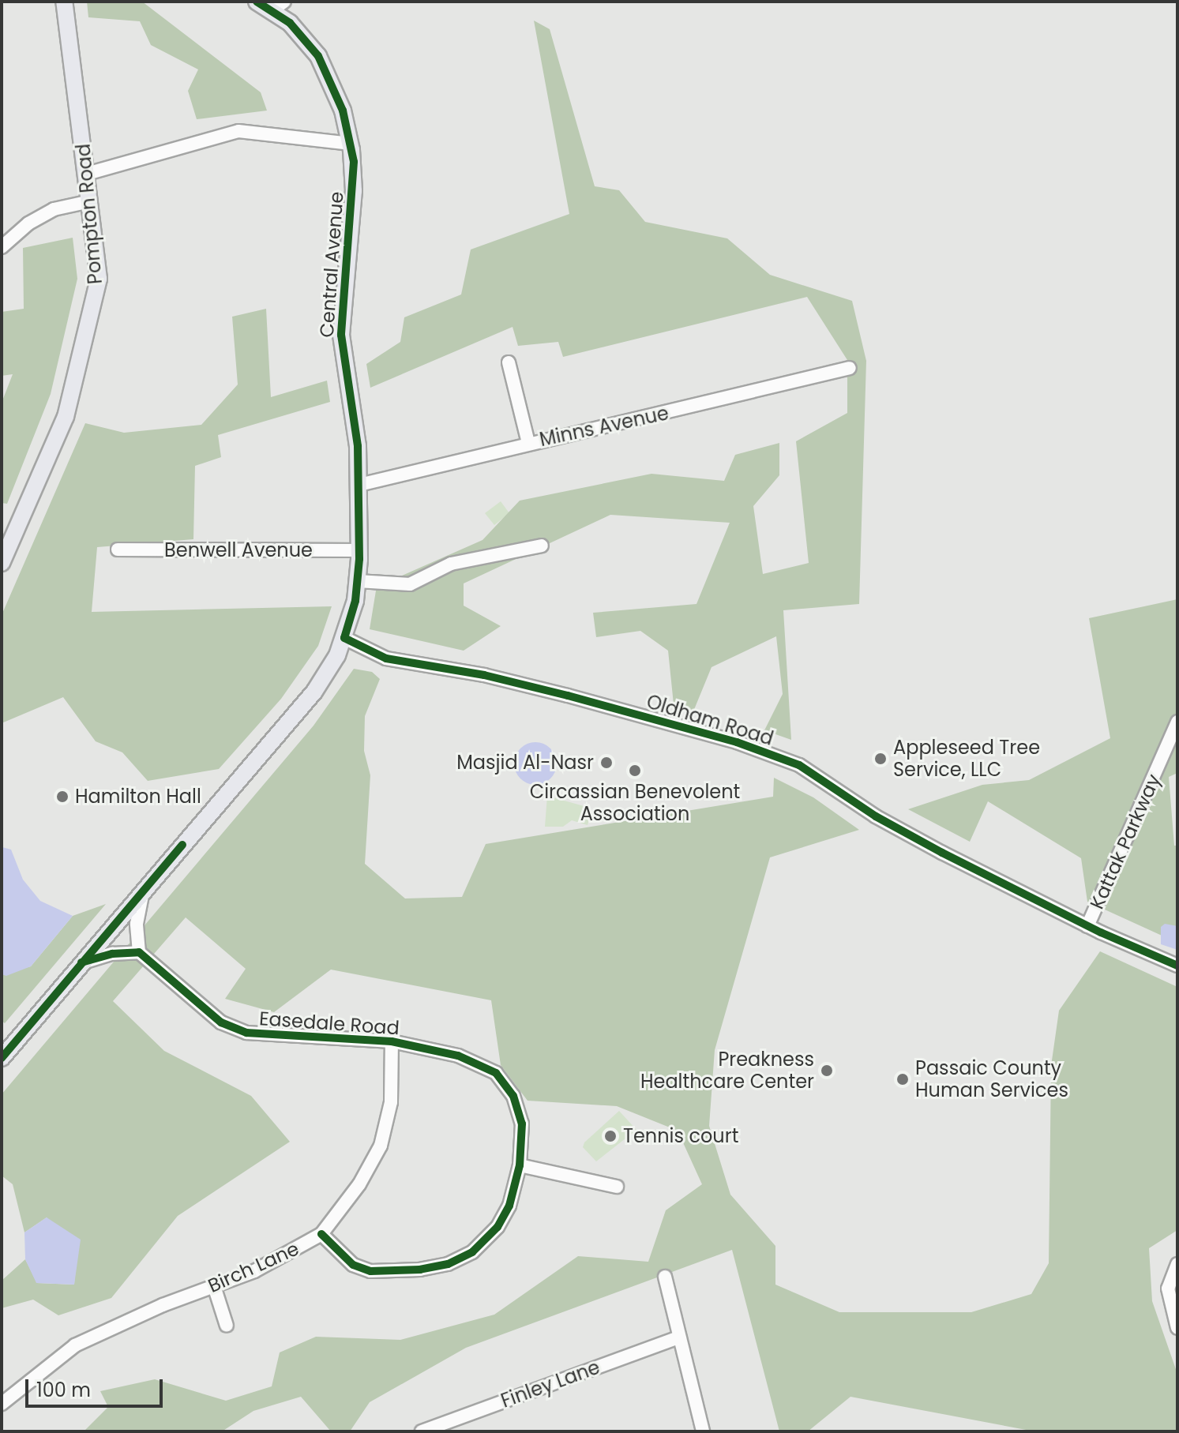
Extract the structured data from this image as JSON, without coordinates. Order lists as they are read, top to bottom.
{
  "streets": {
    "main road": ["Pompton Road", "Central Avenue"],
    "street": [
      "Minns Avenue",
      "Benwell Avenue",
      "Oldham Road",
      "Kattak Parkway",
      "Easedale Road",
      "Birch Lane",
      "Finley Lane"
    ]
  },
  "crossings": [
    ["Central Avenue", "Minns Avenue"],
    ["Central Avenue", "Benwell Avenue"],
    ["Central Avenue", "Oldham Road"],
    ["Oldham Road", "Kattak Parkway"],
    ["Easedale Road", "Birch Lane"]
  ],
  "places": [
    "Appleseed Tree Service, LLC",
    "Masjid Al-Nasr",
    "Circassian Benevolent Association",
    "Hamilton Hall",
    "Preakness Healthcare Center",
    "Passaic County Human Services",
    "Tennis court"
  ],
  "scale_bar": "100 m"
}
